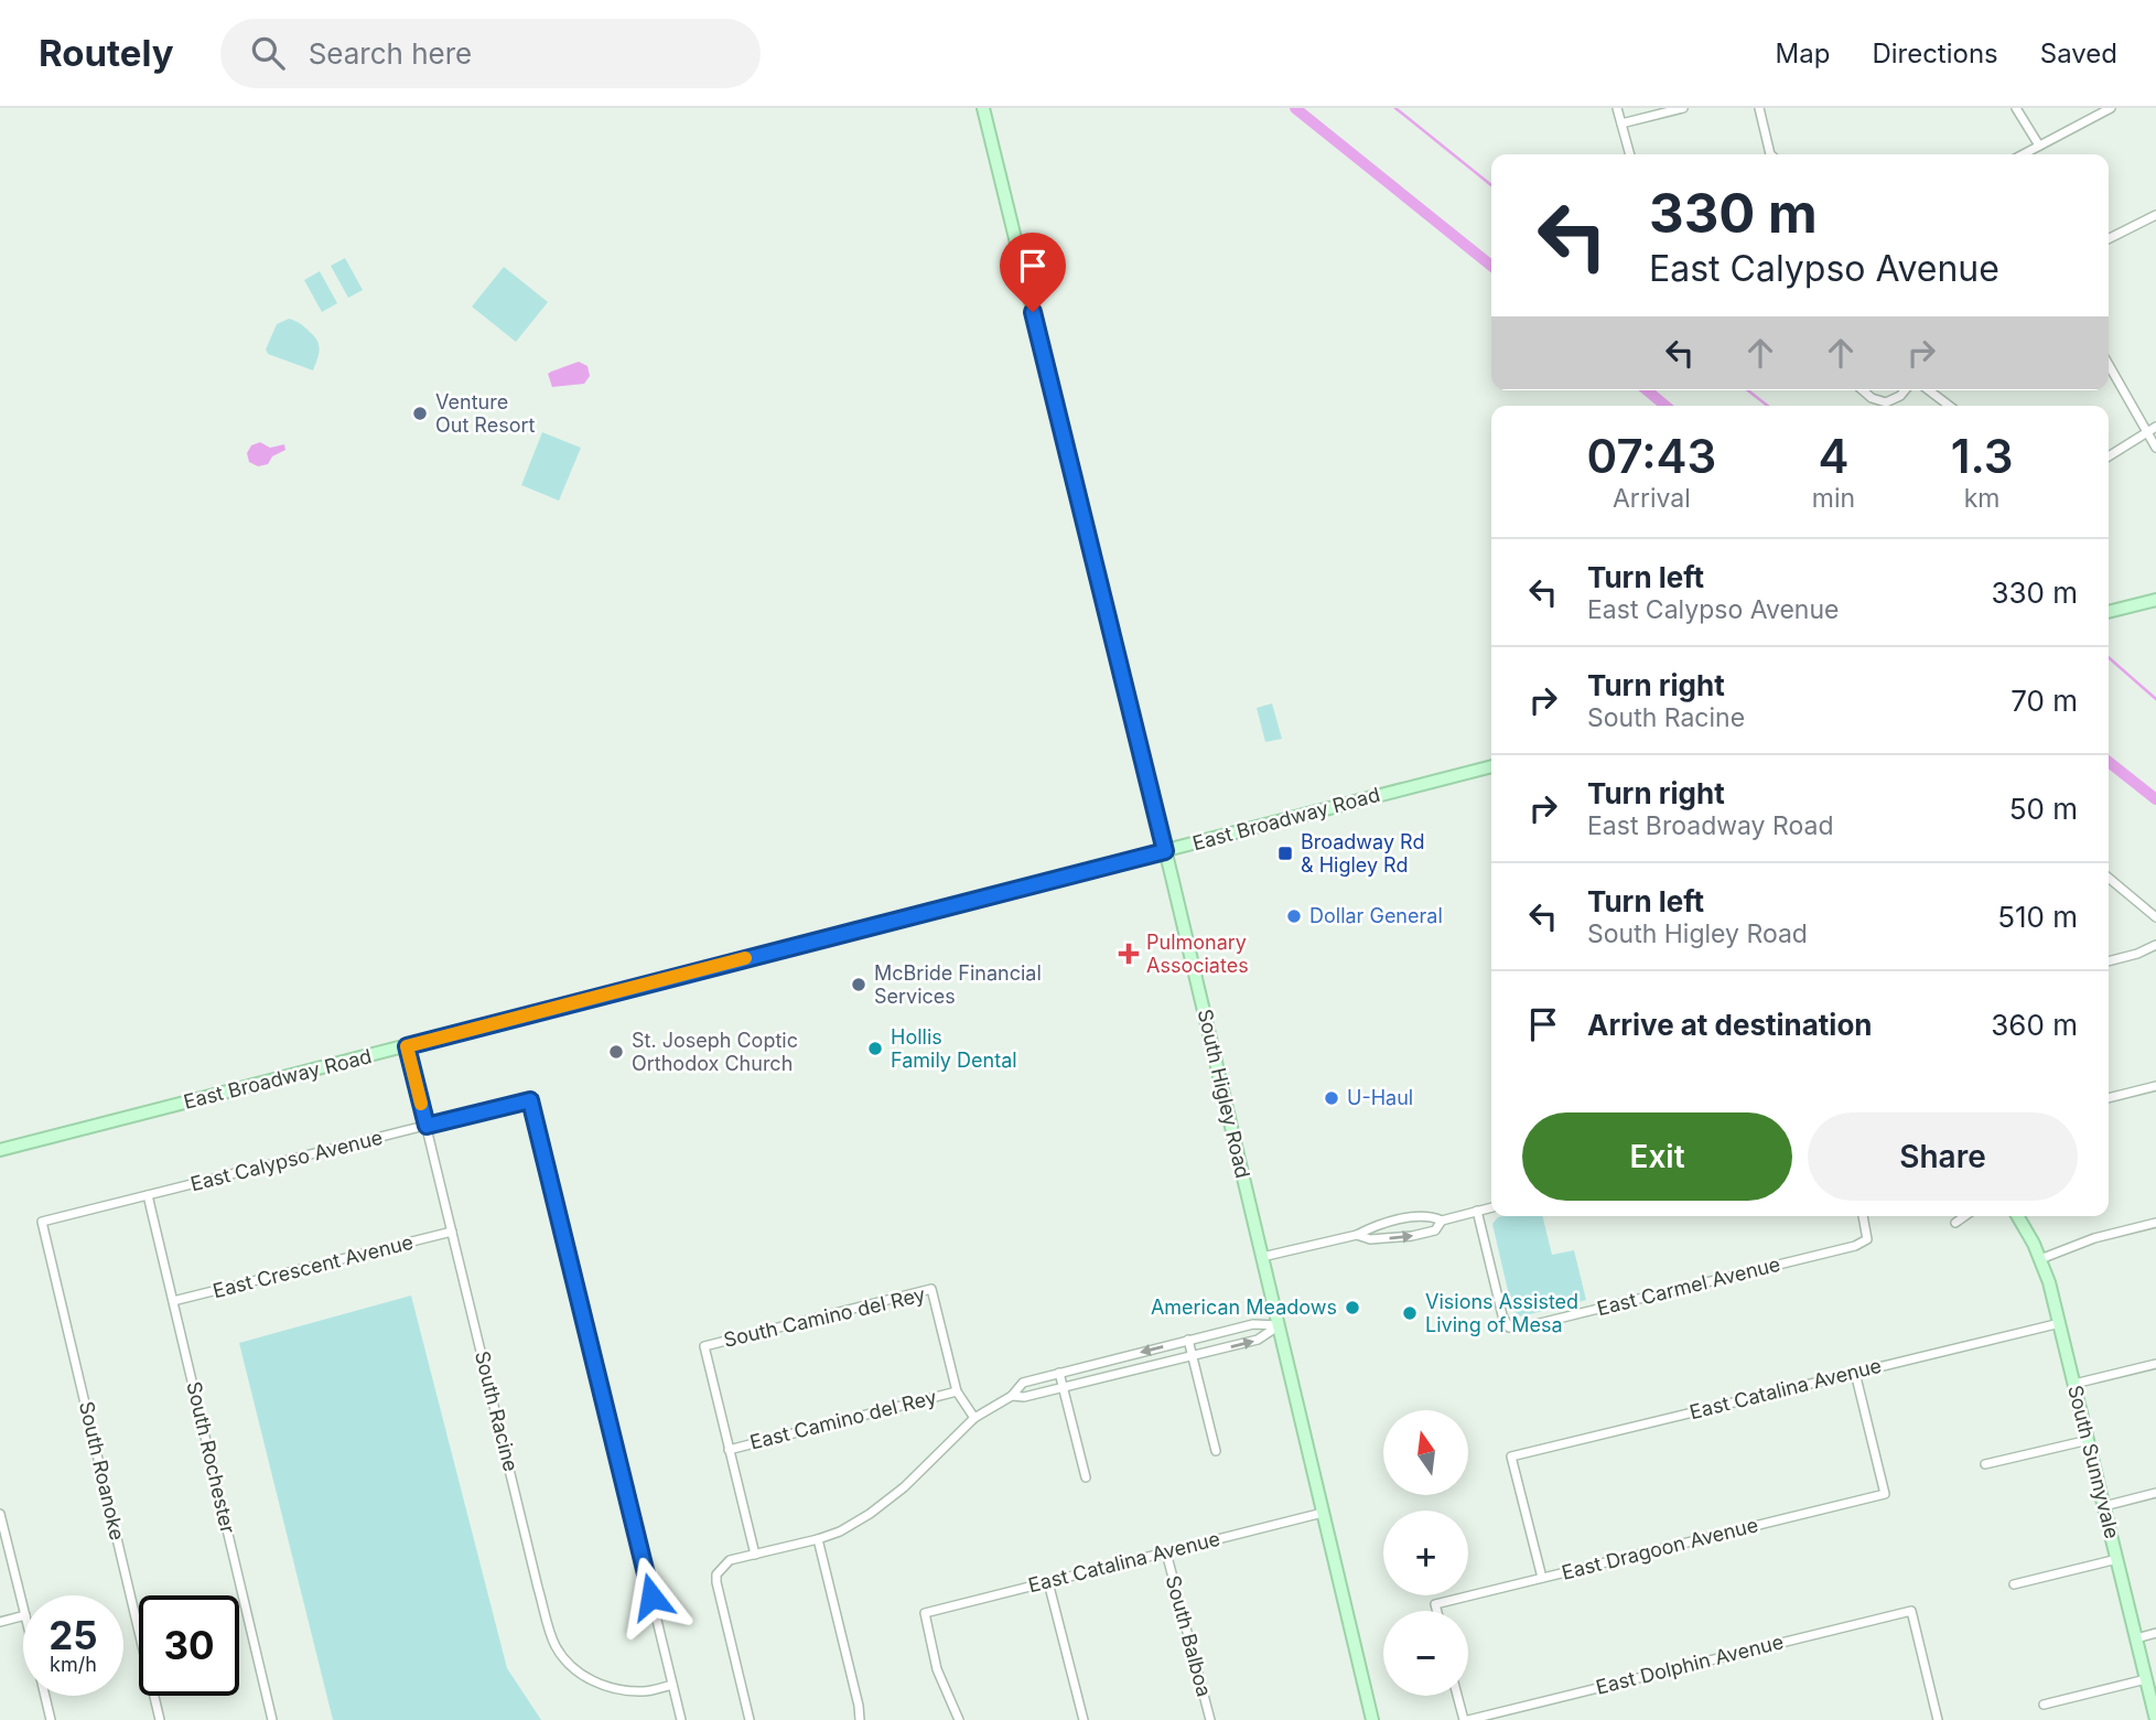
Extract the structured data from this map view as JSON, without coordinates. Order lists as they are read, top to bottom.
{
  "streets": {
    "main road": ["East Broadway Road", "South Higley Road", "South Sunnyvale"],
    "street": [
      "East Calypso Avenue",
      "East Crescent Avenue",
      "East Carmel Avenue",
      "South Camino del Rey",
      "East Catalina Avenue",
      "South Racine",
      "East Camino del Rey",
      "South Rochester",
      "South Roanoke",
      "East Dragoon Avenue",
      "South Balboa",
      "East Dolphin Avenue"
    ]
  },
  "crossings": [
    ["East Broadway Road", "South Higley Road"],
    ["East Broadway Road", "South Racine"],
    ["South Higley Road", "East Catalina Avenue"],
    ["East Calypso Avenue", "South Racine"],
    ["East Calypso Avenue", "South Rochester"],
    ["East Calypso Avenue", "South Roanoke"],
    ["East Crescent Avenue", "South Racine"],
    ["East Crescent Avenue", "South Rochester"],
    ["South Camino del Rey", "East Camino del Rey"],
    ["East Catalina Avenue", "South Sunnyvale"],
    ["East Catalina Avenue", "East Dragoon Avenue"],
    ["East Catalina Avenue", "South Balboa"]
  ],
  "places": {
    "other": [
      "Venture Out Resort",
      "Dollar General",
      "McBride Financial Services",
      "Hollis Family Dental",
      "St. Joseph Coptic Orthodox Church",
      "U-Haul",
      "American Meadows",
      "Visions Assisted Living of Mesa"
    ],
    "transit": ["Broadway Rd & Higley Rd"],
    "health": ["Pulmonary Associates"]
  },
  "north": "top",
  "page": {
    "header": "Routely",
    "search": "Search here",
    "nav": ["Map", "Directions", "Saved"],
    "turn": ["330 m", "East Calypso Avenue"],
    "eta": [
      "07:43",
      "Arrival",
      "4",
      "min",
      "1.3",
      "km"
    ],
    "list": [
      {
        "name": "Turn left",
        "note": "East Calypso Avenue",
        "value": "330 m"
      },
      {
        "name": "Turn right",
        "note": "South Racine",
        "value": "70 m"
      },
      {
        "name": "Turn right",
        "note": "East Broadway Road",
        "value": "50 m"
      },
      {
        "name": "Turn left",
        "note": "South Higley Road",
        "value": "510 m"
      },
      {
        "name": "Arrive at destination",
        "value": "360 m"
      }
    ],
    "buttons": ["Exit", "Share"],
    "map_buttons": ["+", "−"],
    "speed": "25 km/h",
    "limit": "30"
  }
}
